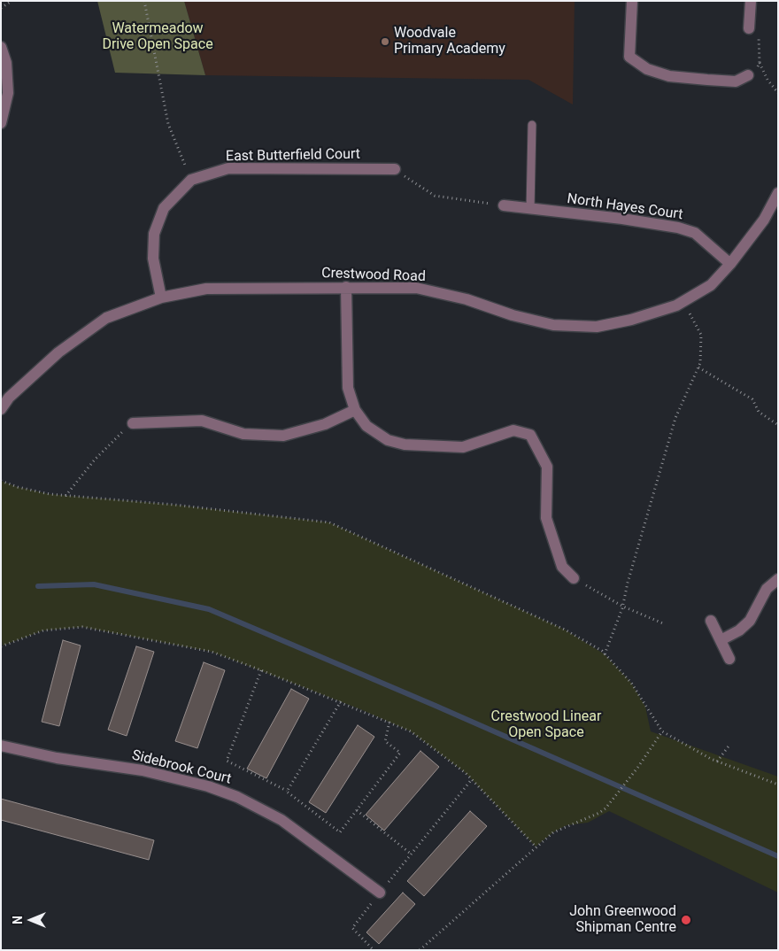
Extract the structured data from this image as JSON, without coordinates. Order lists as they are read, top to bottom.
{
  "streets": {
    "street": [
      "East Butterfield Court",
      "North Hayes Court",
      "Crestwood Road",
      "Sidebrook Court"
    ]
  },
  "crossings": [
    ["East Butterfield Court", "Crestwood Road"],
    ["North Hayes Court", "Crestwood Road"]
  ],
  "parks": ["Watermeadow Drive Open Space", "Crestwood Linear Open Space"],
  "places": ["Woodvale Primary Academy", "John Greenwood Shipman Centre"],
  "north": "left"
}
